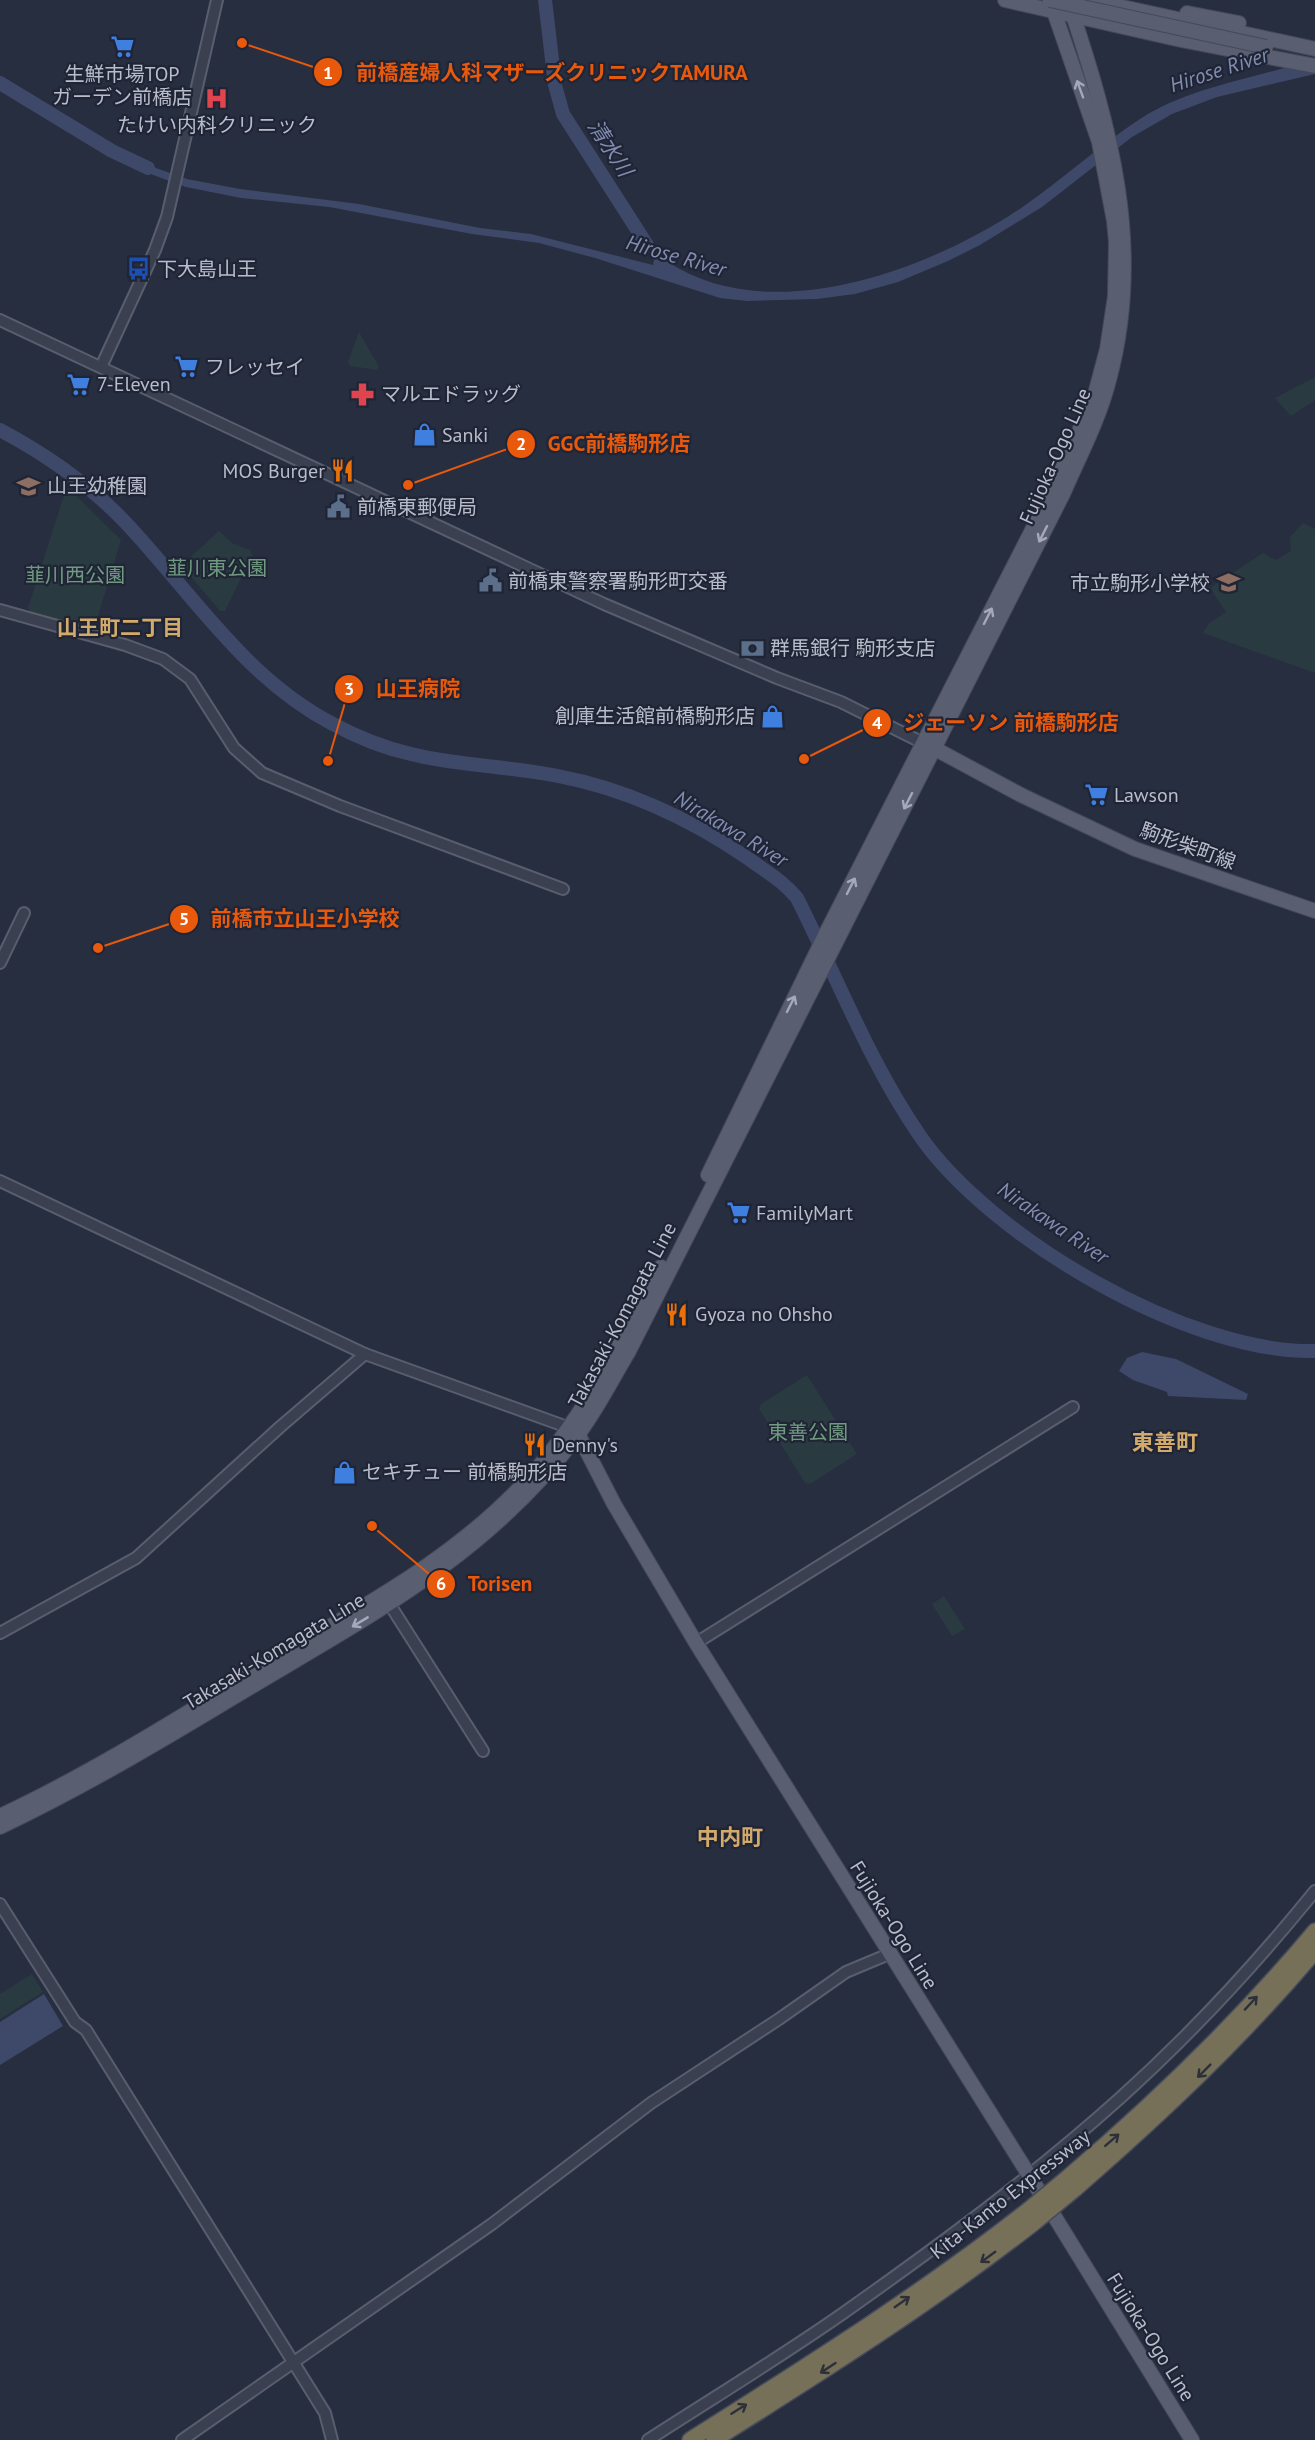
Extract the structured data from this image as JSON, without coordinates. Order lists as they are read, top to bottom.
{
  "streets": {
    "highway": ["Kita-Kanto Expressway"],
    "main road": ["Fujioka-Ogo Line", "駒形柴町線", "Takasaki-Komagata Line"]
  },
  "crossings": [
    ["Fujioka-Ogo Line", "駒形柴町線"],
    ["Fujioka-Ogo Line", "Takasaki-Komagata Line"],
    ["駒形柴町線", "Takasaki-Komagata Line"]
  ],
  "districts": ["山王町二丁目", "東善町", "中内町"],
  "water": ["Hirose River", "清水川", "Nirakawa River"],
  "parks": ["韮川東公園", "韮川西公園", "東善公園"],
  "places": {
    "other": [
      "前橋産婦人科マザーズクリニックTAMURA",
      "GGC前橋駒形店",
      "ジェーソン 前橋駒形店",
      "山王病院",
      "前橋市立山王小学校",
      "Torisen"
    ],
    "supermarket": [
      "生鮮市場TOP ガーデン前橋店",
      "フレッセイ",
      "7-Eleven",
      "Lawson",
      "FamilyMart"
    ],
    "hospital": ["たけい内科クリニック"],
    "bus stop": ["下大島山王"],
    "pharmacy": ["マルエドラッグ"],
    "shop": ["Sanki", "創庫生活館前橋駒形店", "セキチュー 前橋駒形店"],
    "restaurant": ["MOS Burger", "Gyoza no Ohsho", "Denny's"],
    "school or university": ["山王幼稚園", "市立駒形小学校"],
    "public building": ["前橋東郵便局", "前橋東警察署駒形町交番"],
    "bank": ["群馬銀行 駒形支店"]
  }
}
